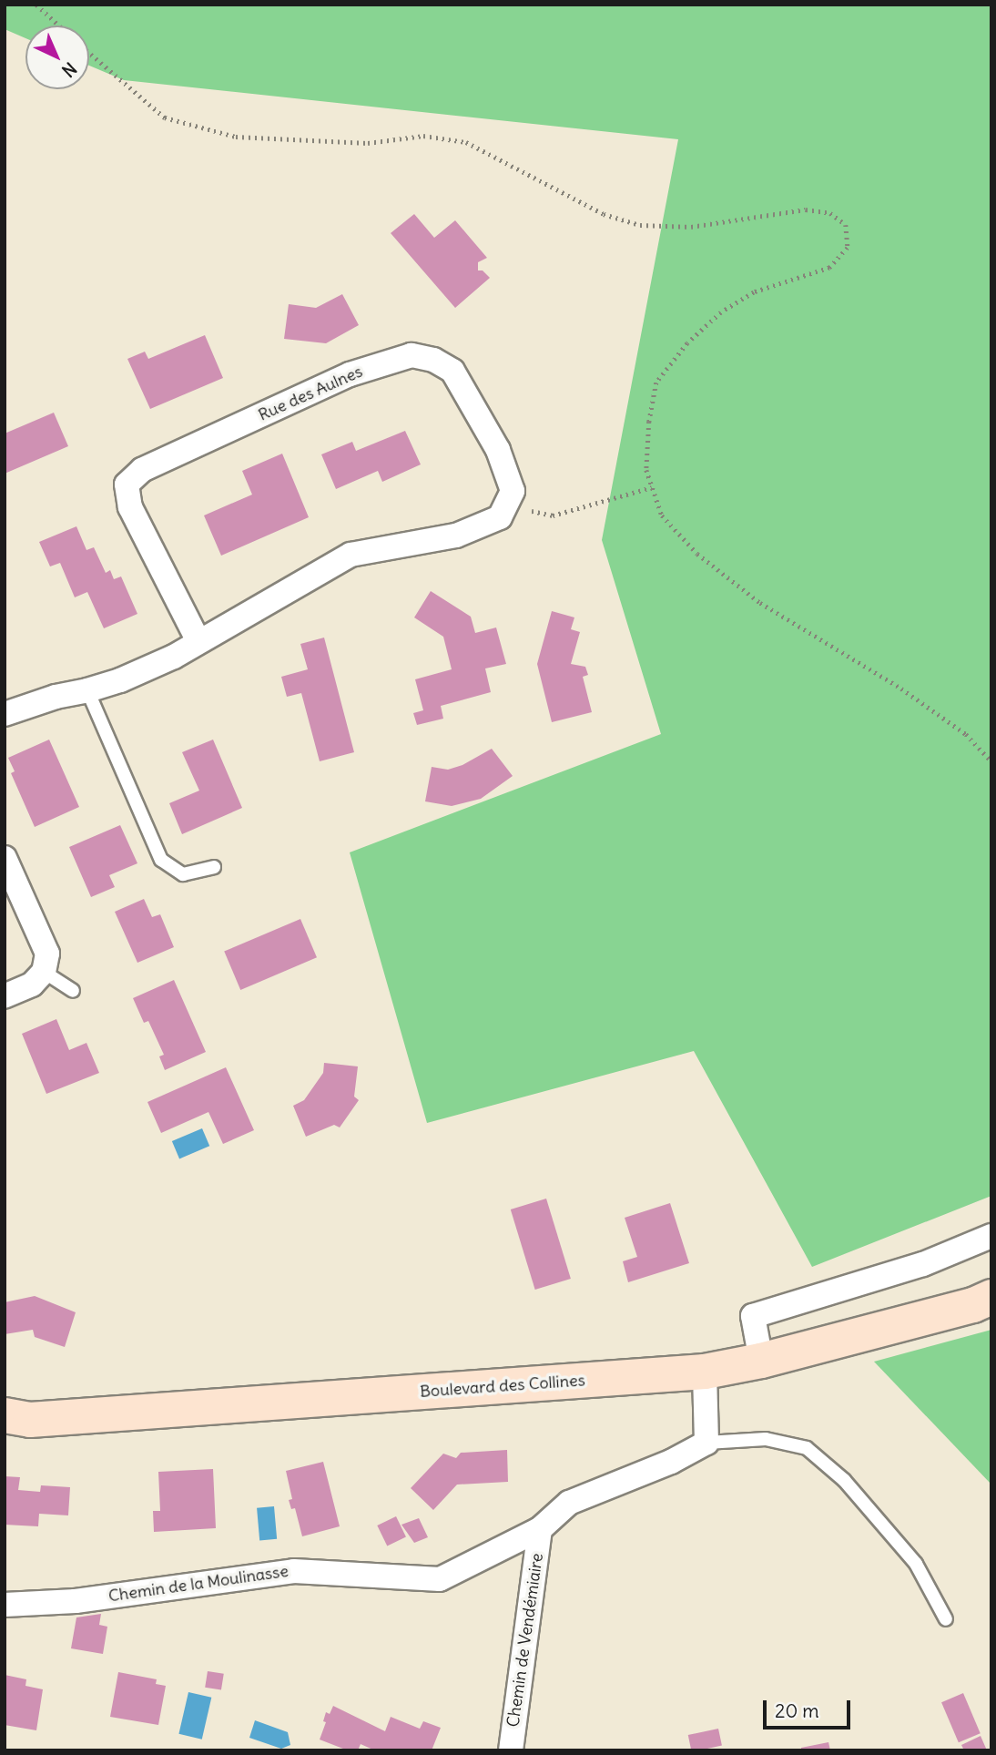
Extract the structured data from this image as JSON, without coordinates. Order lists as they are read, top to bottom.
{
  "streets": {
    "street": [
      "Rue des Aulnes",
      "Boulevard des Collines",
      "Chemin de la Moulinasse",
      "Chemin de Vendémiaire"
    ]
  },
  "crossings": [
    ["Chemin de la Moulinasse", "Chemin de Vendémiaire"]
  ],
  "scale_bar": "20 m",
  "north": "bottom right"
}
